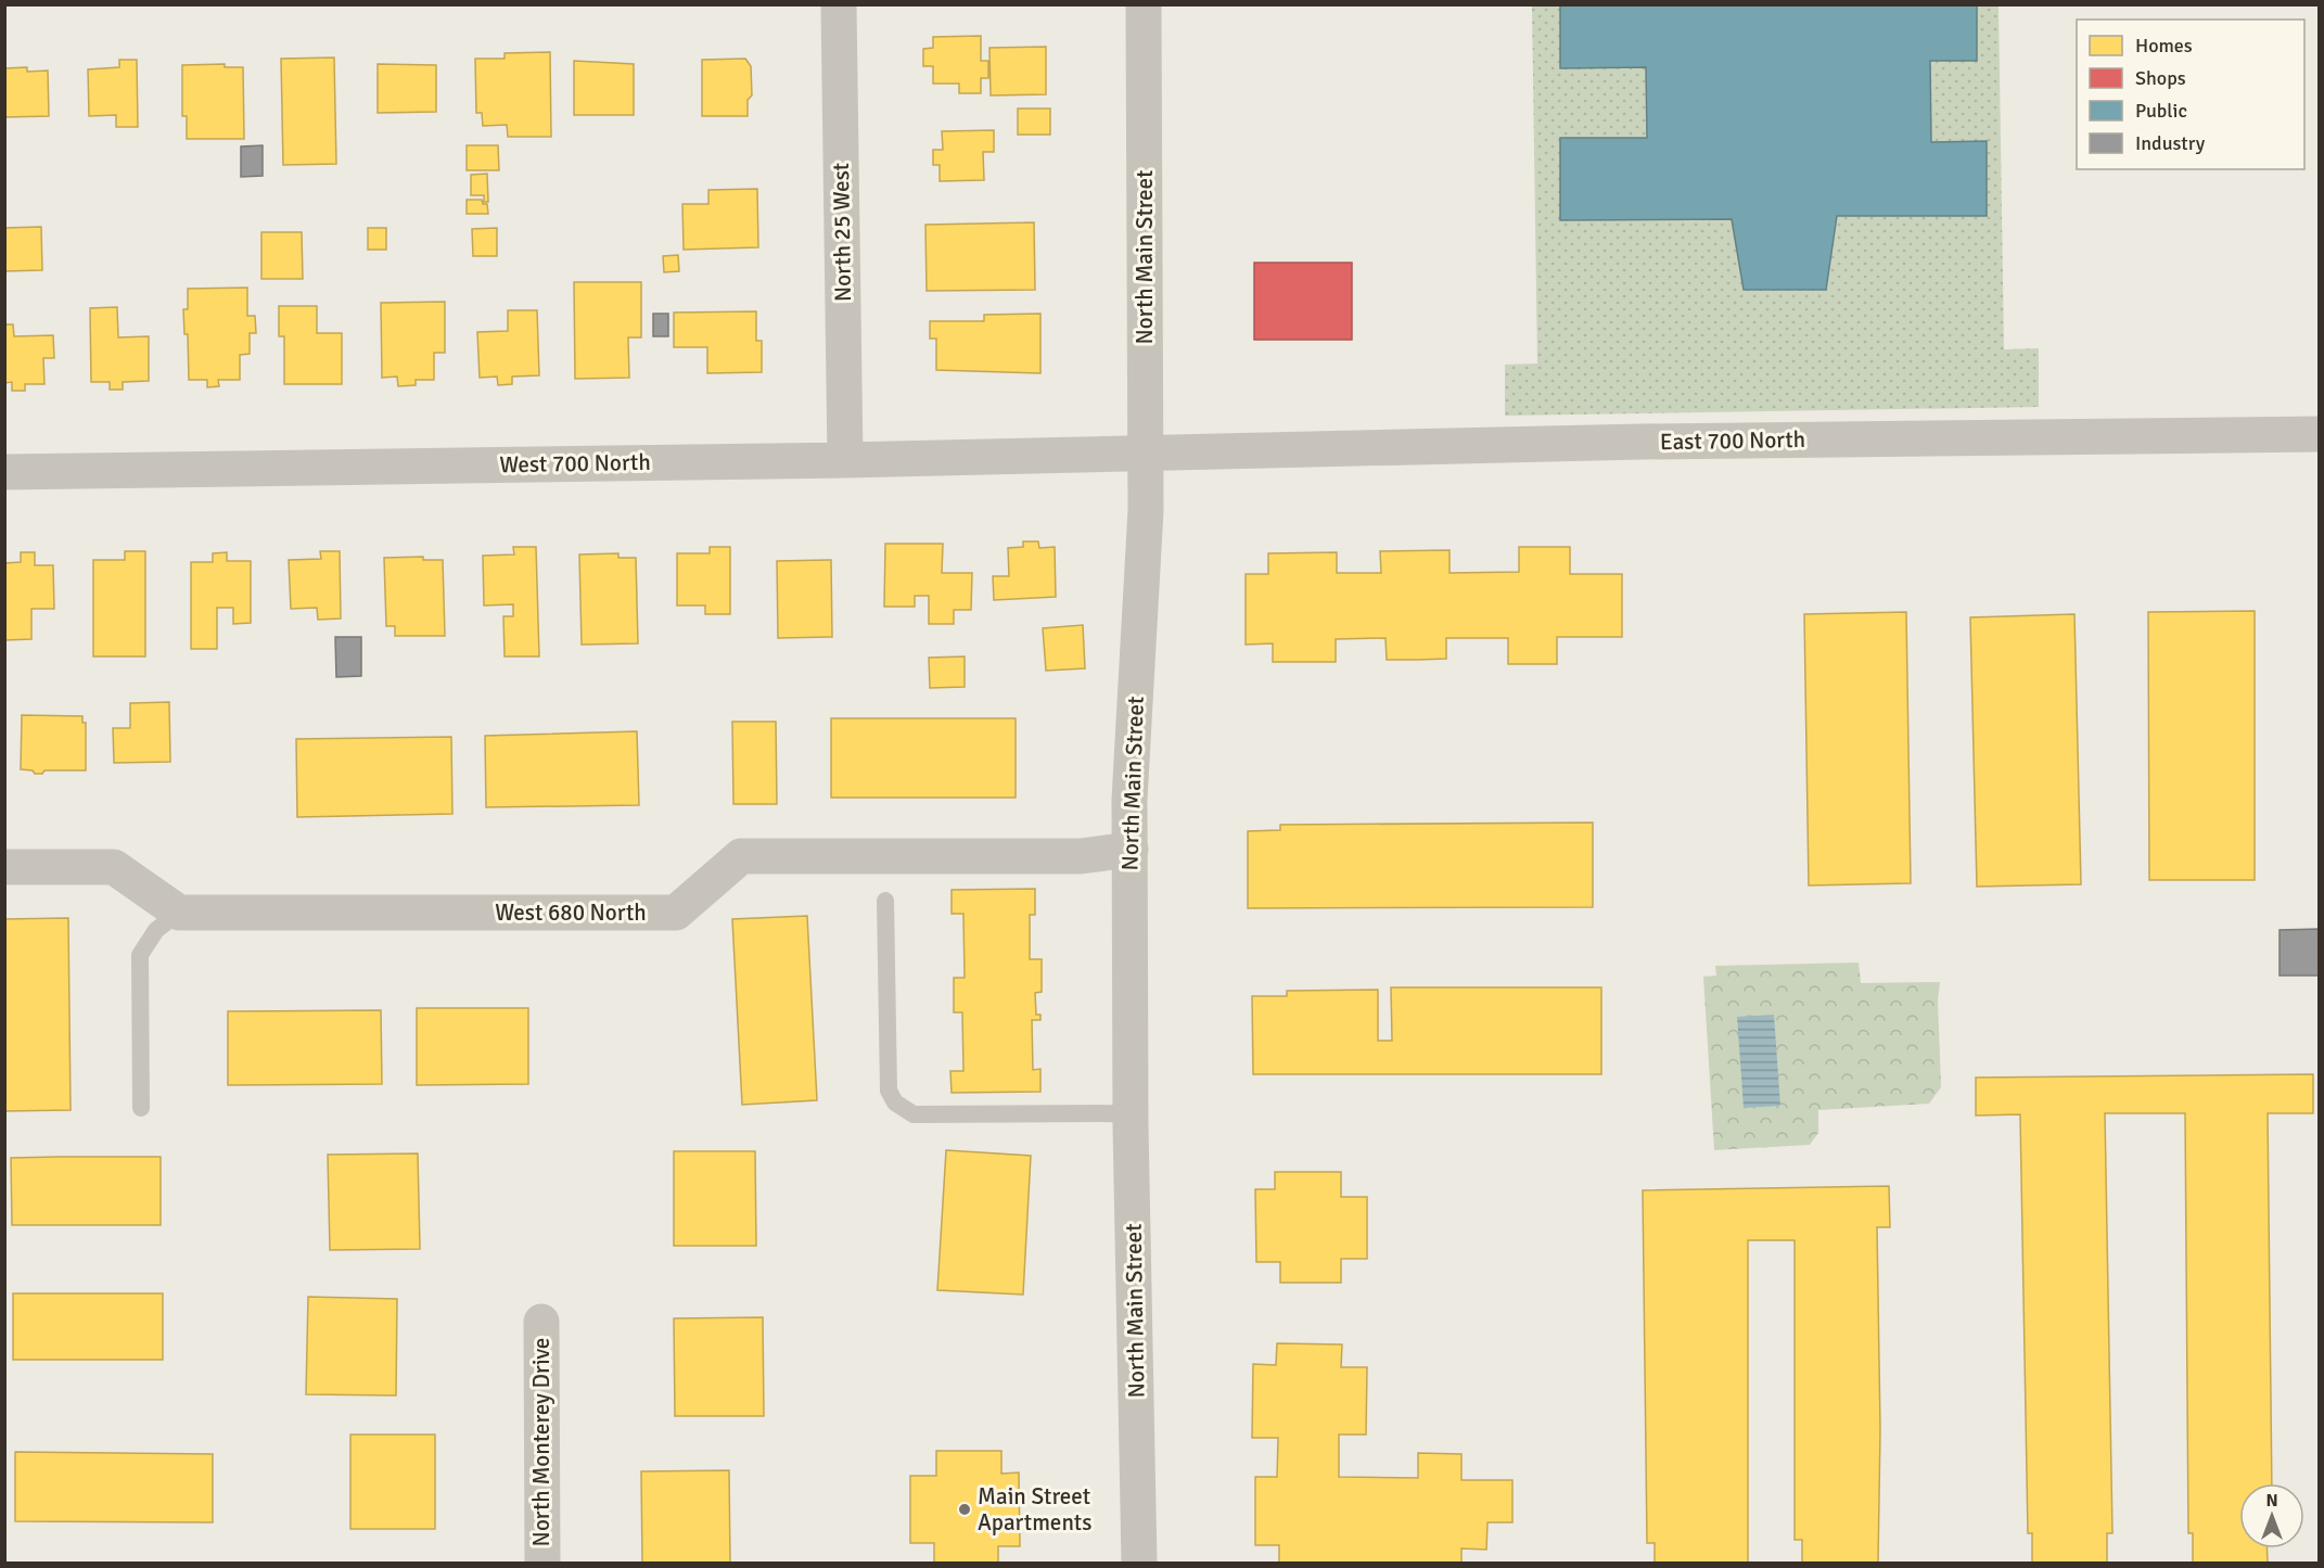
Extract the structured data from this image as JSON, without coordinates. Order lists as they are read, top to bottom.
{
  "streets": {
    "street": [
      "North 25 West",
      "North Main Street",
      "East 700 North",
      "West 700 North",
      "West 680 North",
      "North Monterey Drive"
    ]
  },
  "crossings": [
    ["North 25 West", "West 700 North"],
    ["North Main Street", "East 700 North"],
    ["North Main Street", "West 700 North"],
    ["North Main Street", "West 680 North"],
    ["East 700 North", "West 700 North"]
  ],
  "places": ["Main Street Apartments"],
  "legend": [
    "Homes",
    "Shops",
    "Public",
    "Industry"
  ],
  "north": "top"
}
